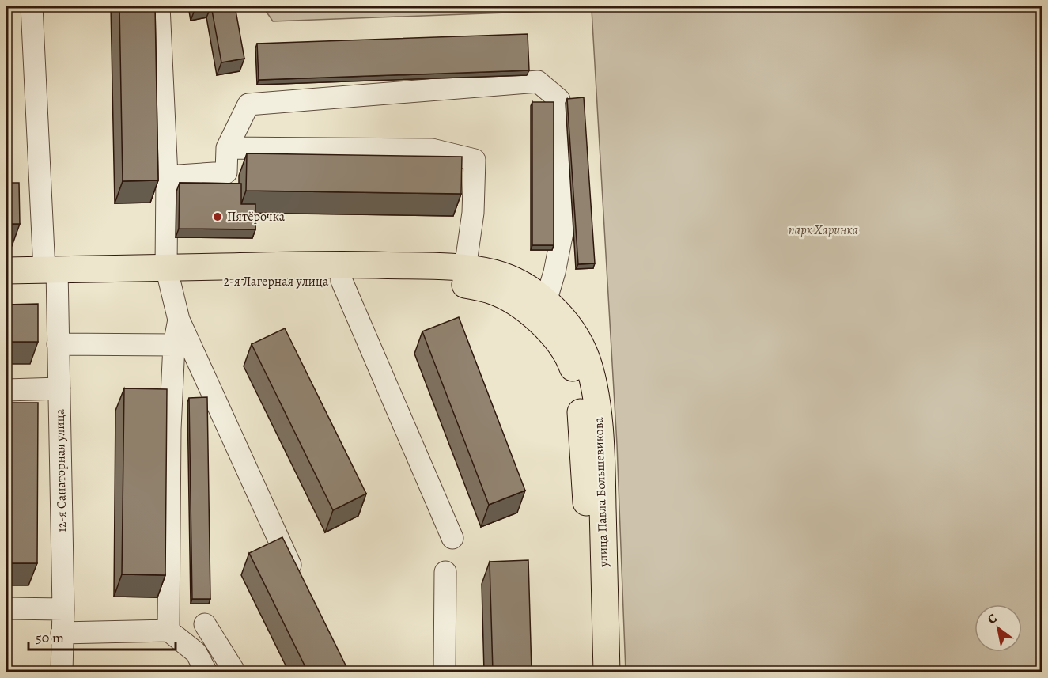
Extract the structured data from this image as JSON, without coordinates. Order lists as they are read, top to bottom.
{
  "streets": {
    "main road": ["2-я Лагерная улица", "улица Павла Большевикова"],
    "street": ["12-я Санаторная улица"]
  },
  "crossings": [
    ["2-я Лагерная улица", "12-я Санаторная улица"],
    ["2-я Лагерная улица", "улица Павла Большевикова"]
  ],
  "parks": ["парк Харинка"],
  "places": ["Пятёрочка"],
  "scale_bar": "50 m",
  "north": "top left"
}
